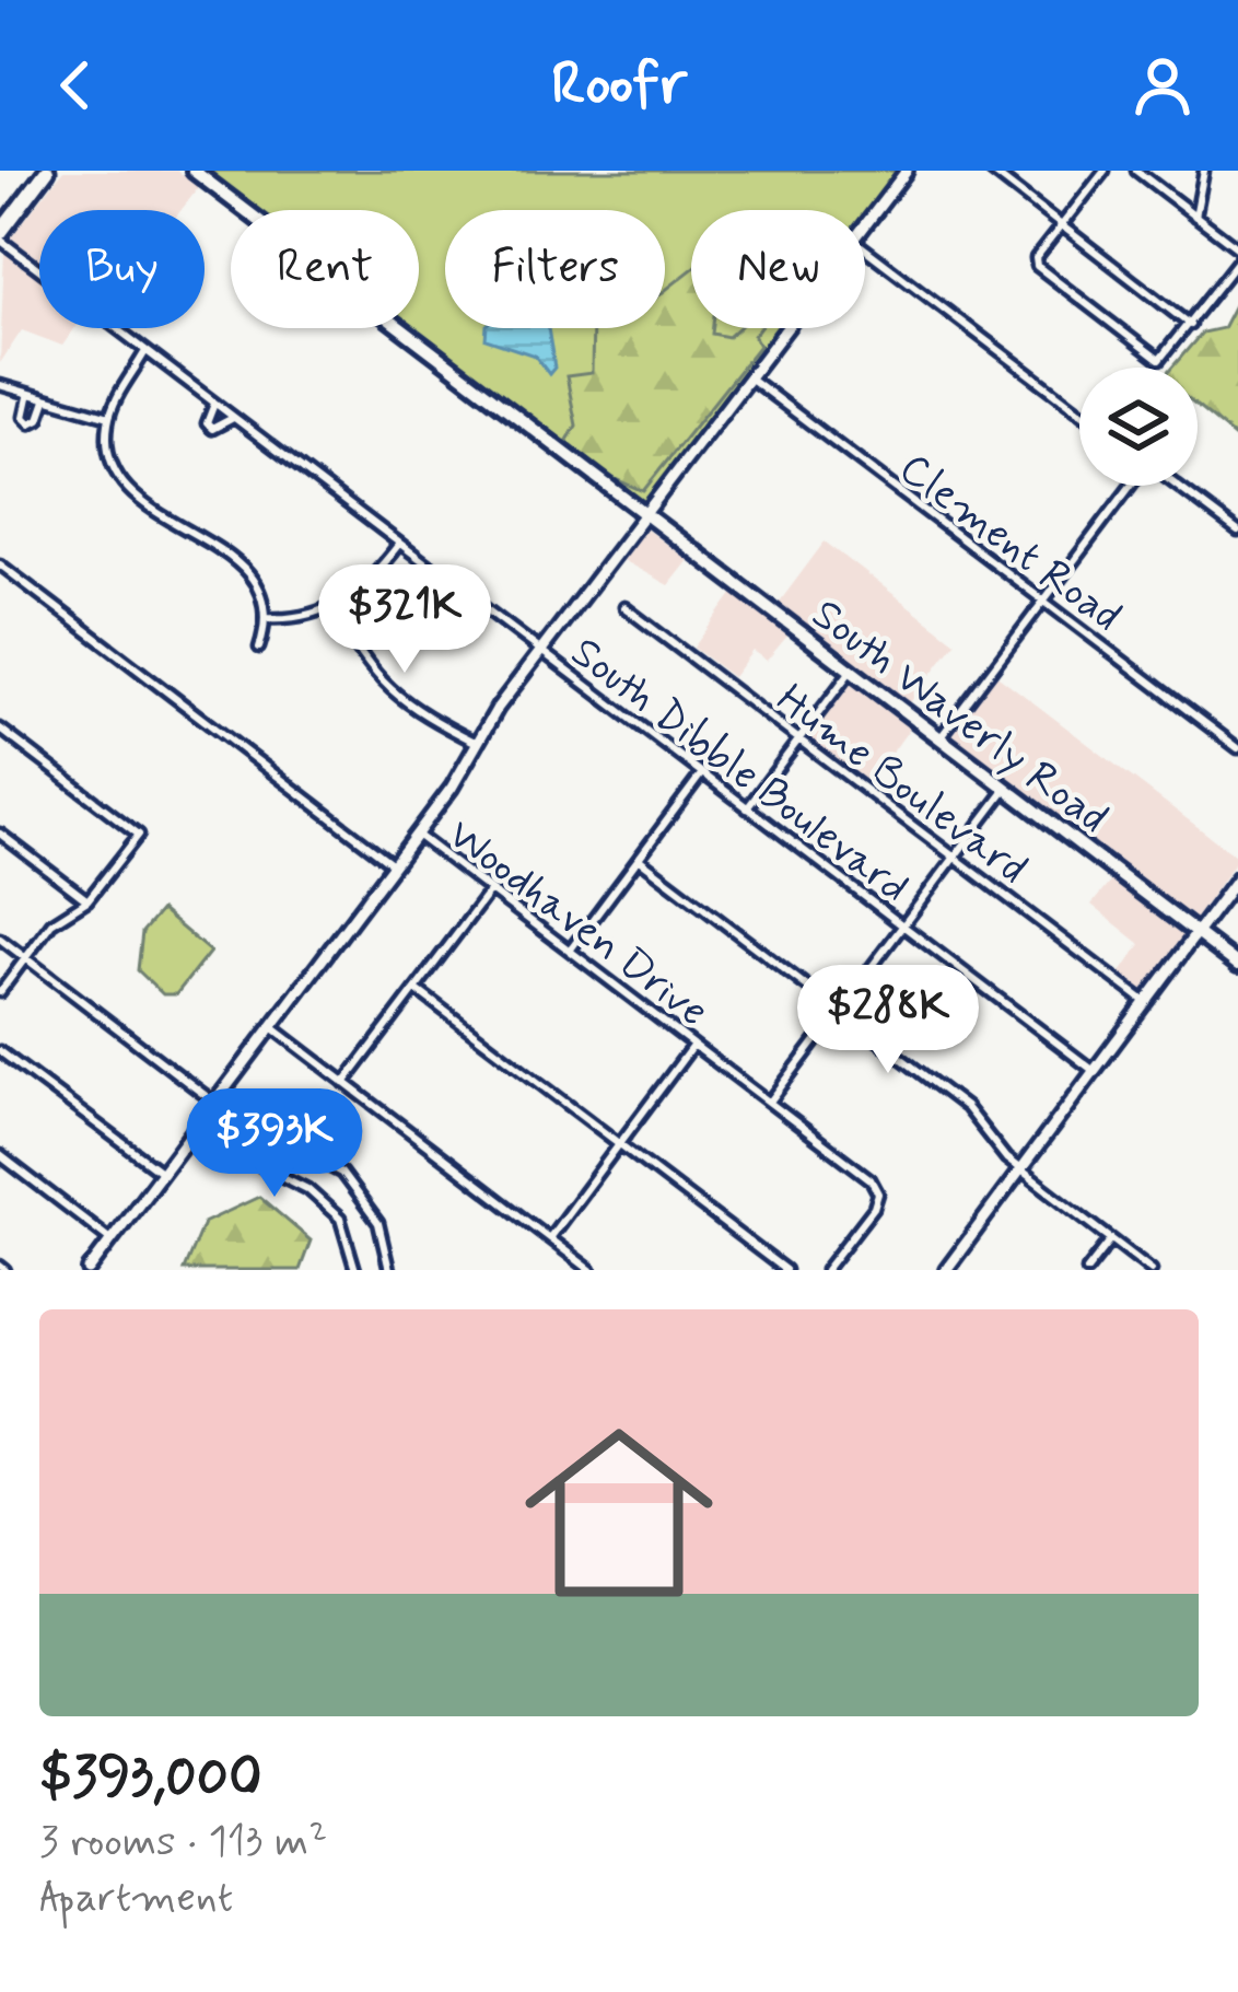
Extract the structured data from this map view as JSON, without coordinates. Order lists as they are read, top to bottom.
{
  "streets": {
    "main road": ["South Waverly Road"],
    "street": [
      "Clement Road",
      "South Dibble Boulevard",
      "Hume Boulevard",
      "Woodhaven Drive"
    ]
  },
  "page": {
    "header": "Roofr",
    "chip": [
      "Buy",
      "Rent",
      "Filters",
      "New"
    ],
    "price": ["$321K", "$288K", "$393K"],
    "list": [
      {
        "name": "$393,000",
        "note": "3 rooms · 113 m² · Apartment"
      }
    ]
  }
}
